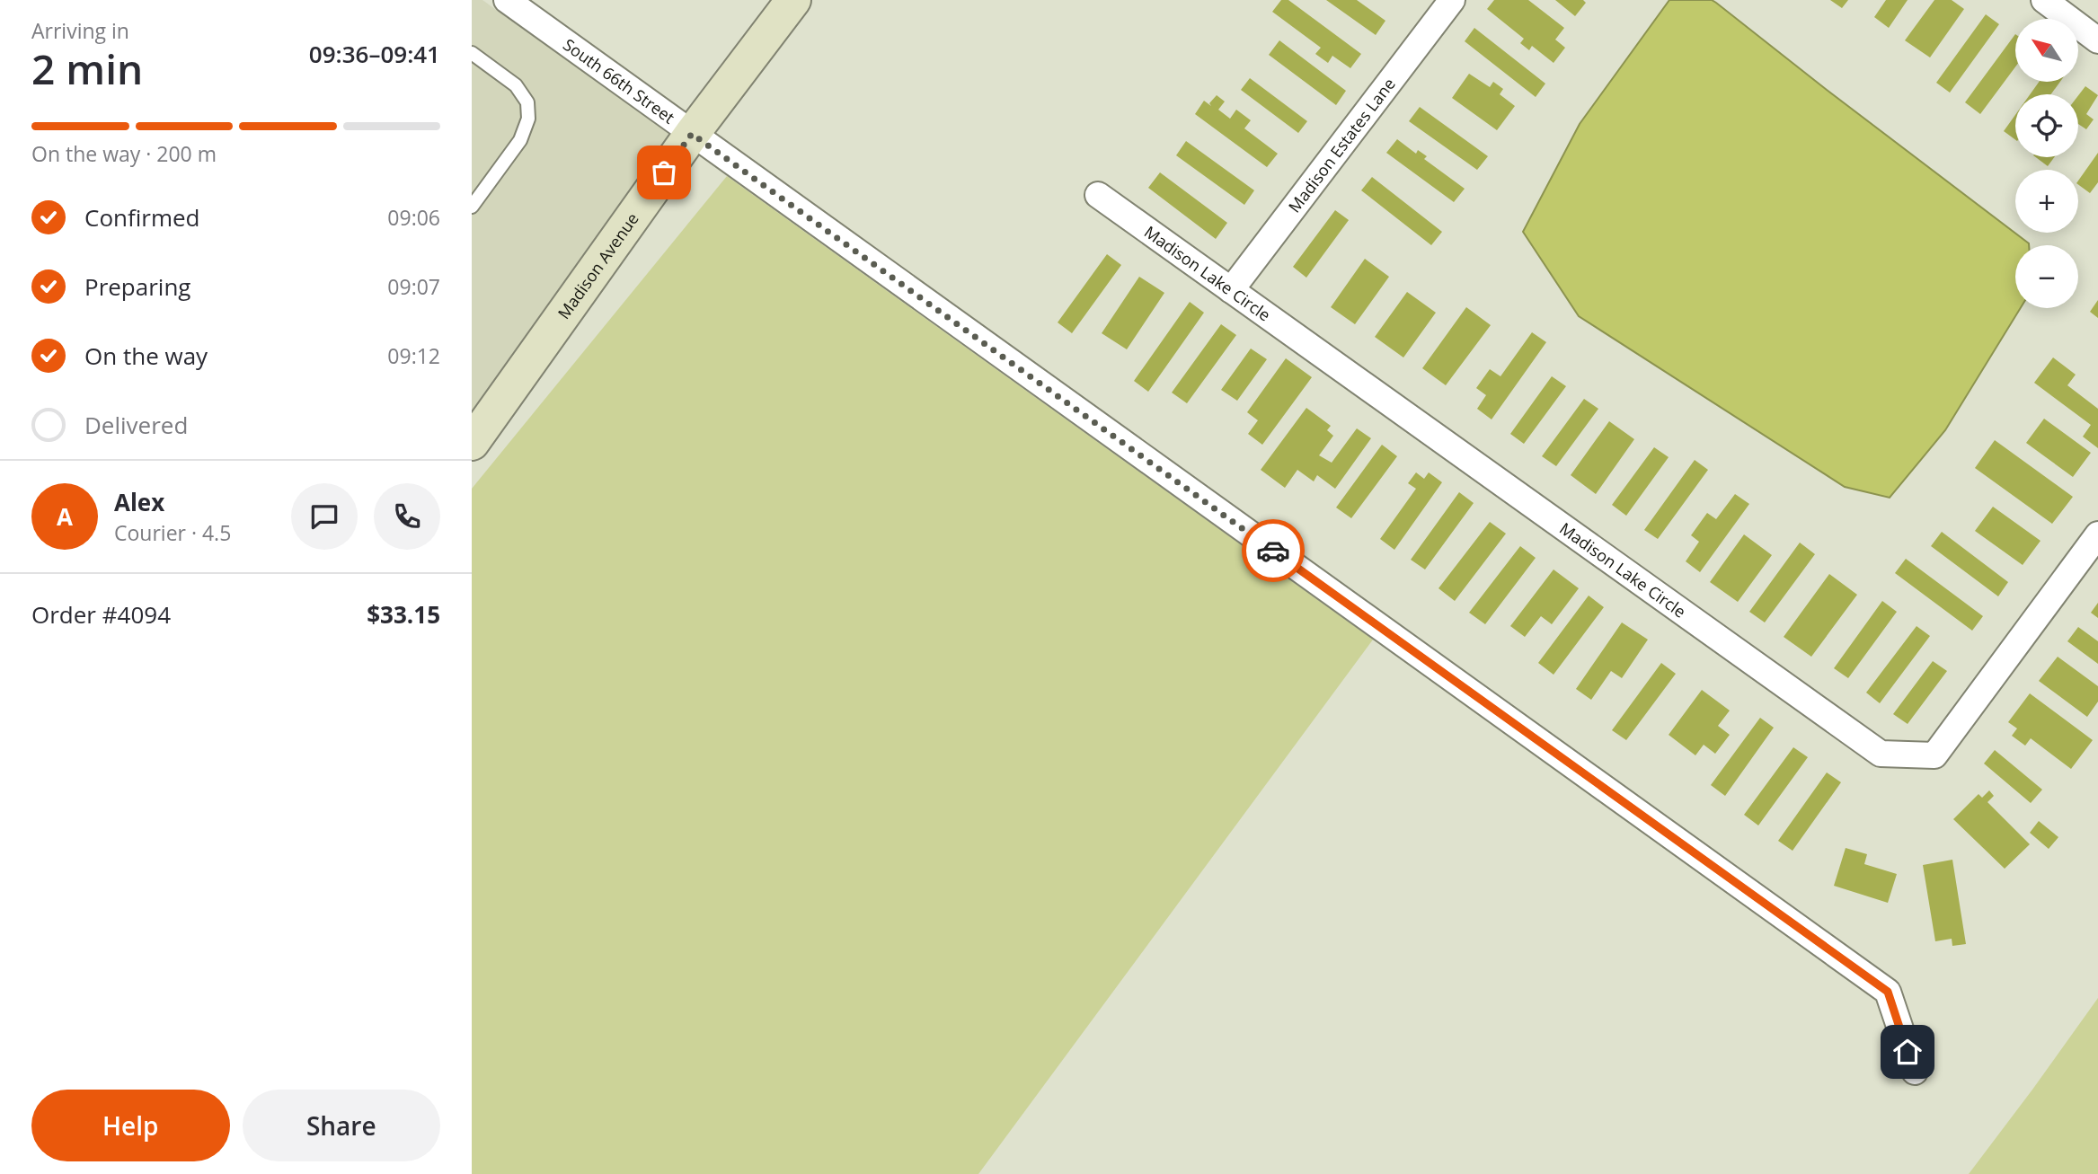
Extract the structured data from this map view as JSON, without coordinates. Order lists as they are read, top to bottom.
{
  "streets": {
    "main road": ["Madison Avenue"],
    "street": ["South 66th Street", "Madison Estates Lane", "Madison Lake Circle"]
  },
  "crossings": [
    ["South 66th Street", "Madison Avenue"],
    ["Madison Estates Lane", "Madison Lake Circle"]
  ],
  "north": "top left",
  "page": {
    "heading": ["2 min", "Arriving in", "09:36–09:41"],
    "panel": [
      "Alex",
      "Courier · 4.5",
      "Order #4094",
      "$33.15"
    ],
    "map_buttons": ["+", "−"],
    "bar": "On the way · 200 m",
    "list": [
      ["Confirmed", "09:06"],
      ["Preparing", "09:07"],
      ["On the way", "09:12"],
      "Delivered"
    ],
    "round": "A",
    "buttons": ["Help", "Share"]
  }
}
